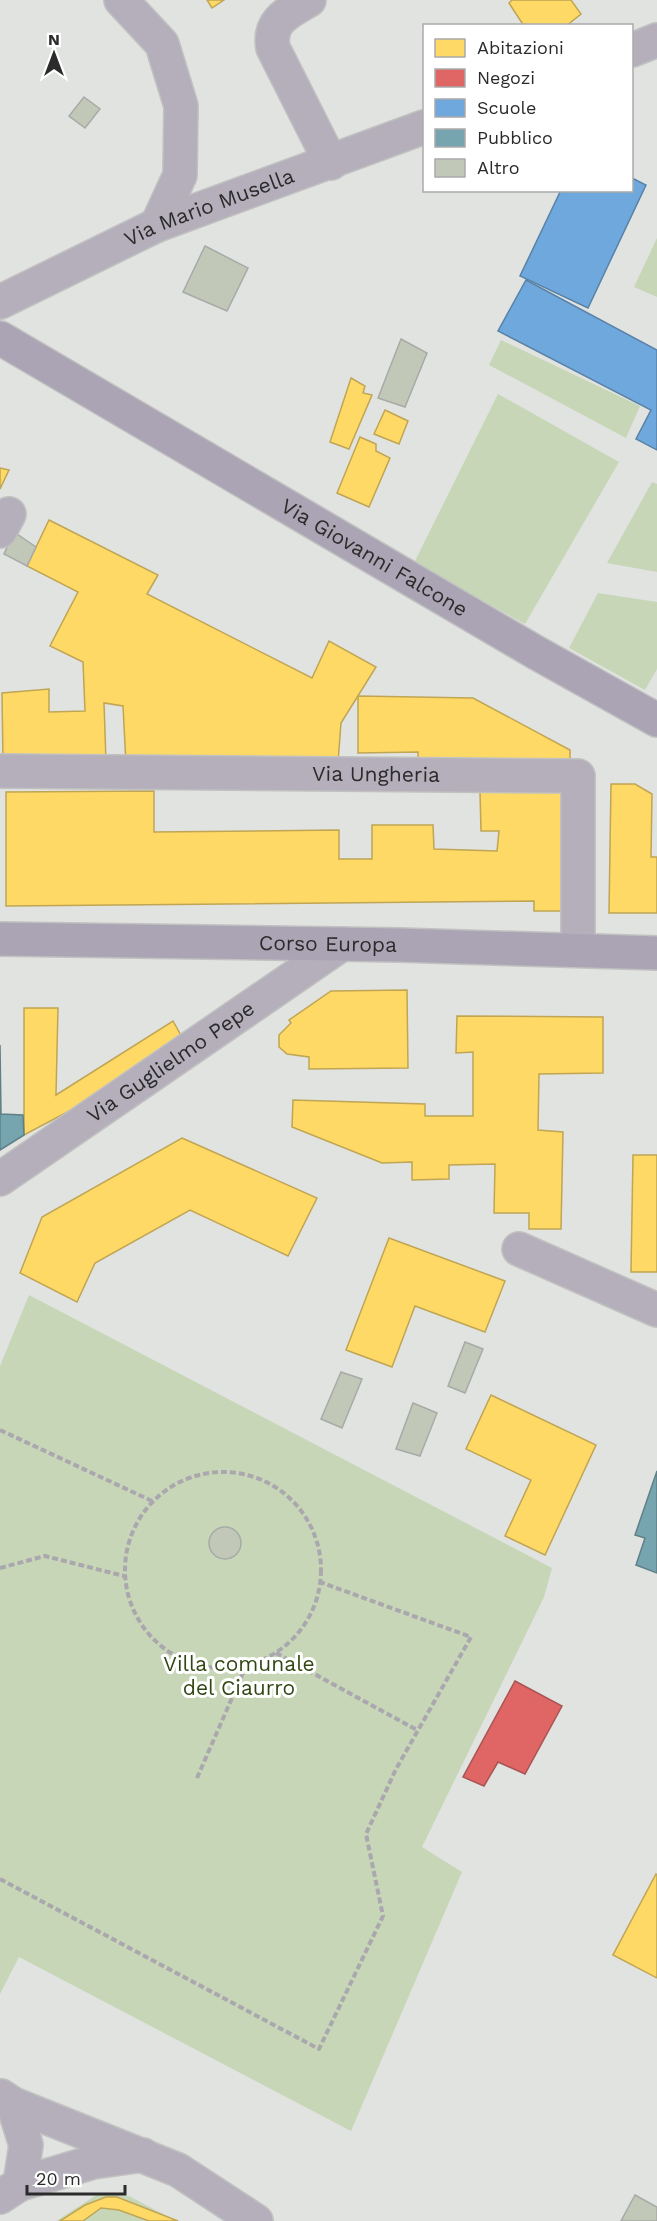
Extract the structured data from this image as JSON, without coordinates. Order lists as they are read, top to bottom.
{
  "streets": {
    "main road": ["Via Giovanni Falcone", "Corso Europa"],
    "street": ["Via Mario Musella", "Via Ungheria", "Via Guglielmo Pepe"]
  },
  "crossings": [
    ["Via Ungheria", "Corso Europa"],
    ["Corso Europa", "Via Guglielmo Pepe"]
  ],
  "parks": ["Villa comunale del Ciaurro"],
  "legend": [
    "Abitazioni",
    "Negozi",
    "Scuole",
    "Pubblico",
    "Altro"
  ],
  "scale_bar": "20 m",
  "north": "top"
}
